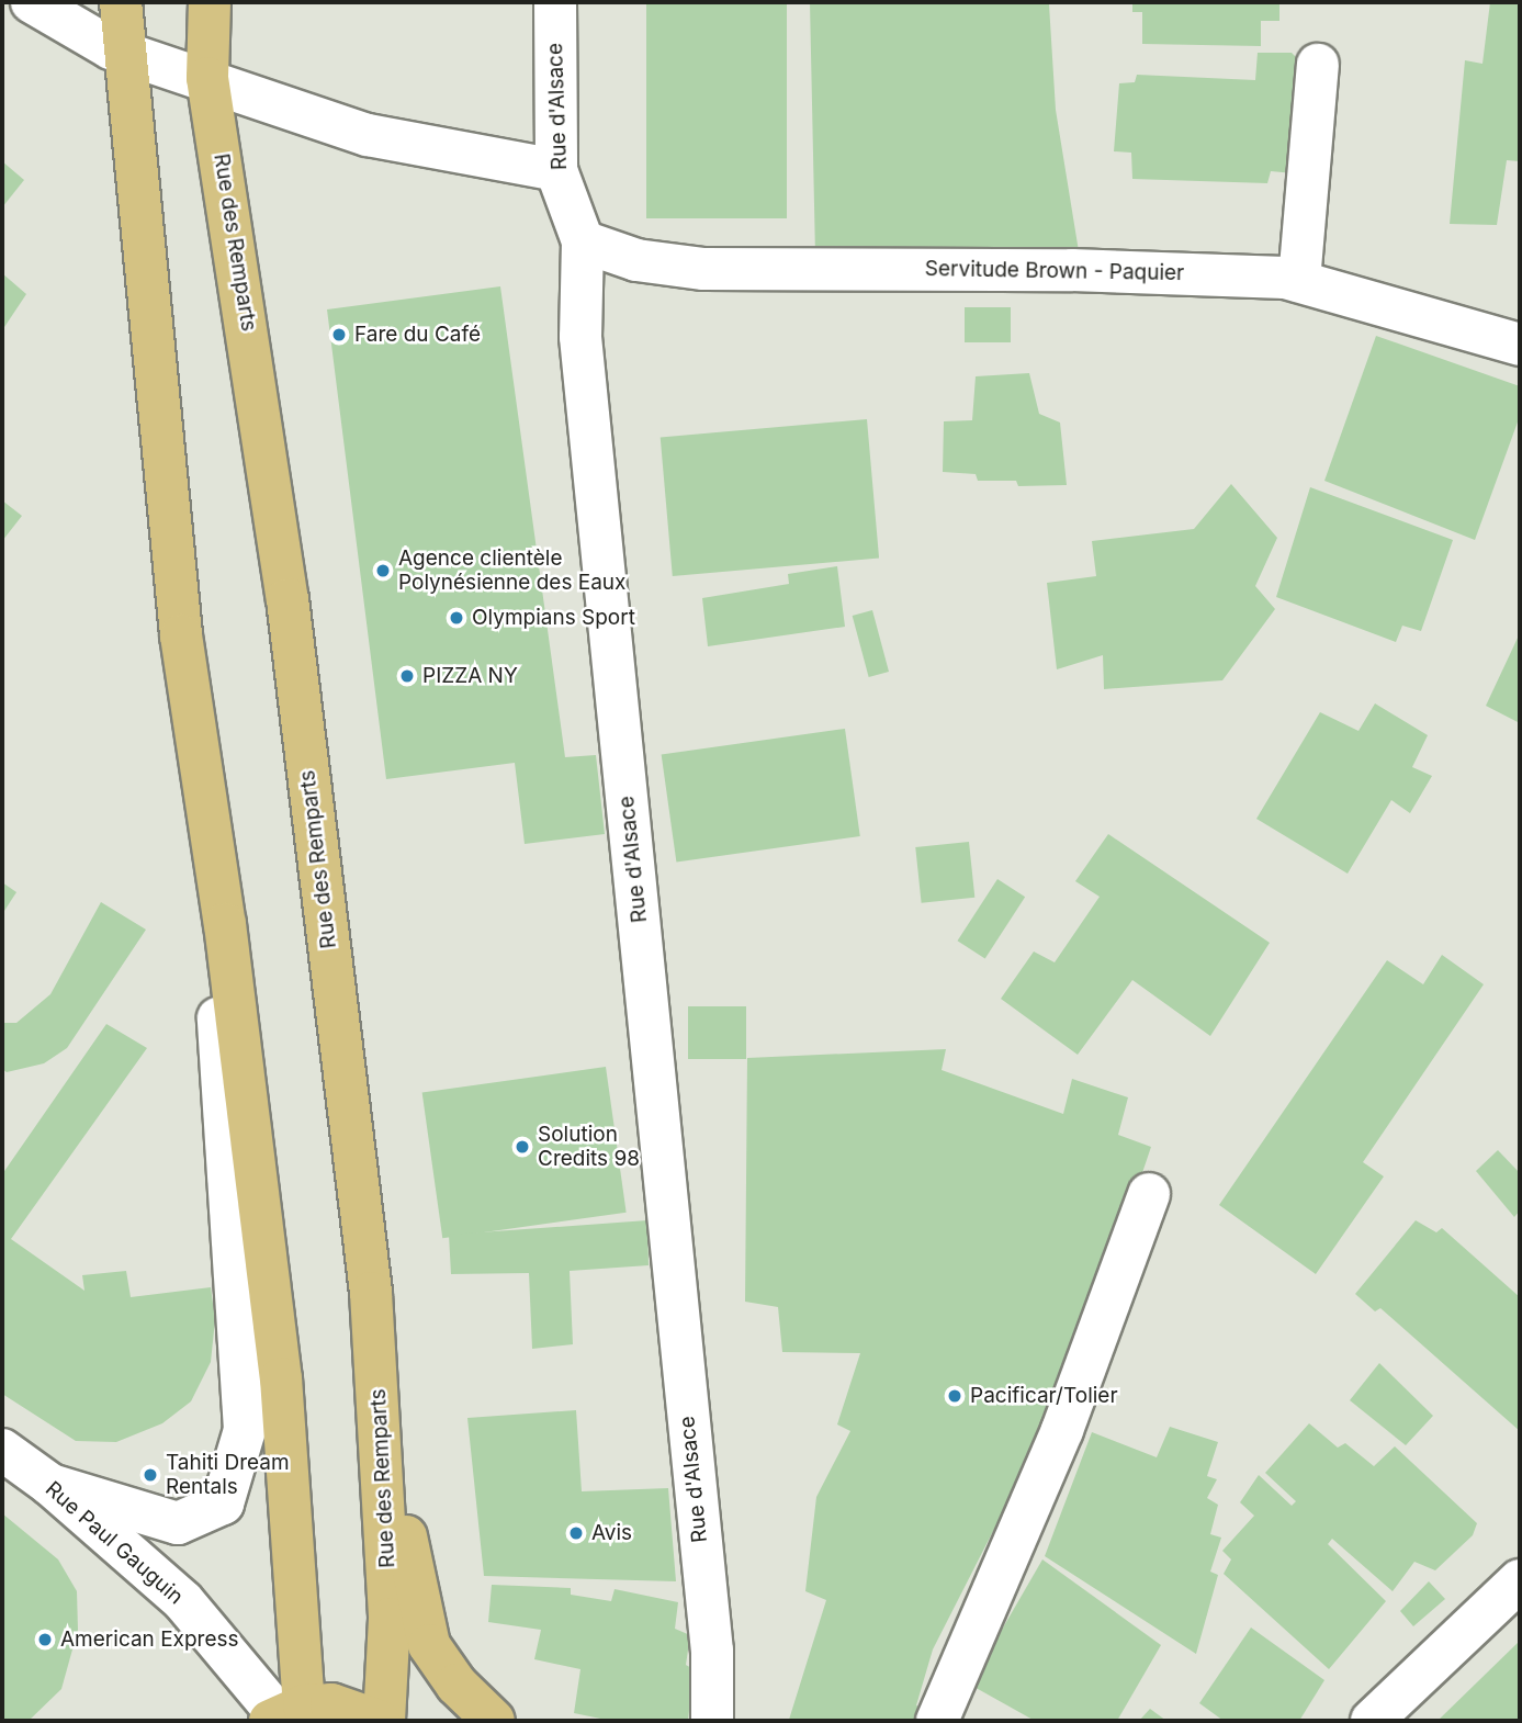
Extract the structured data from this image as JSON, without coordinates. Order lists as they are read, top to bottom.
{
  "streets": {
    "main road": ["Rue des Remparts"],
    "street": ["Rue d'Alsace", "Servitude Brown - Paquier", "Rue Paul Gauguin"]
  },
  "crossings": [
    ["Rue d'Alsace", "Servitude Brown - Paquier"]
  ],
  "places": [
    "Fare du Café",
    "Agence clientèle Polynésienne des Eaux",
    "Olympians Sport",
    "PIZZA NY",
    "Solution Credits 98",
    "Pacificar/Tolier",
    "Tahiti Dream Rentals",
    "Avis",
    "American Express"
  ]
}
